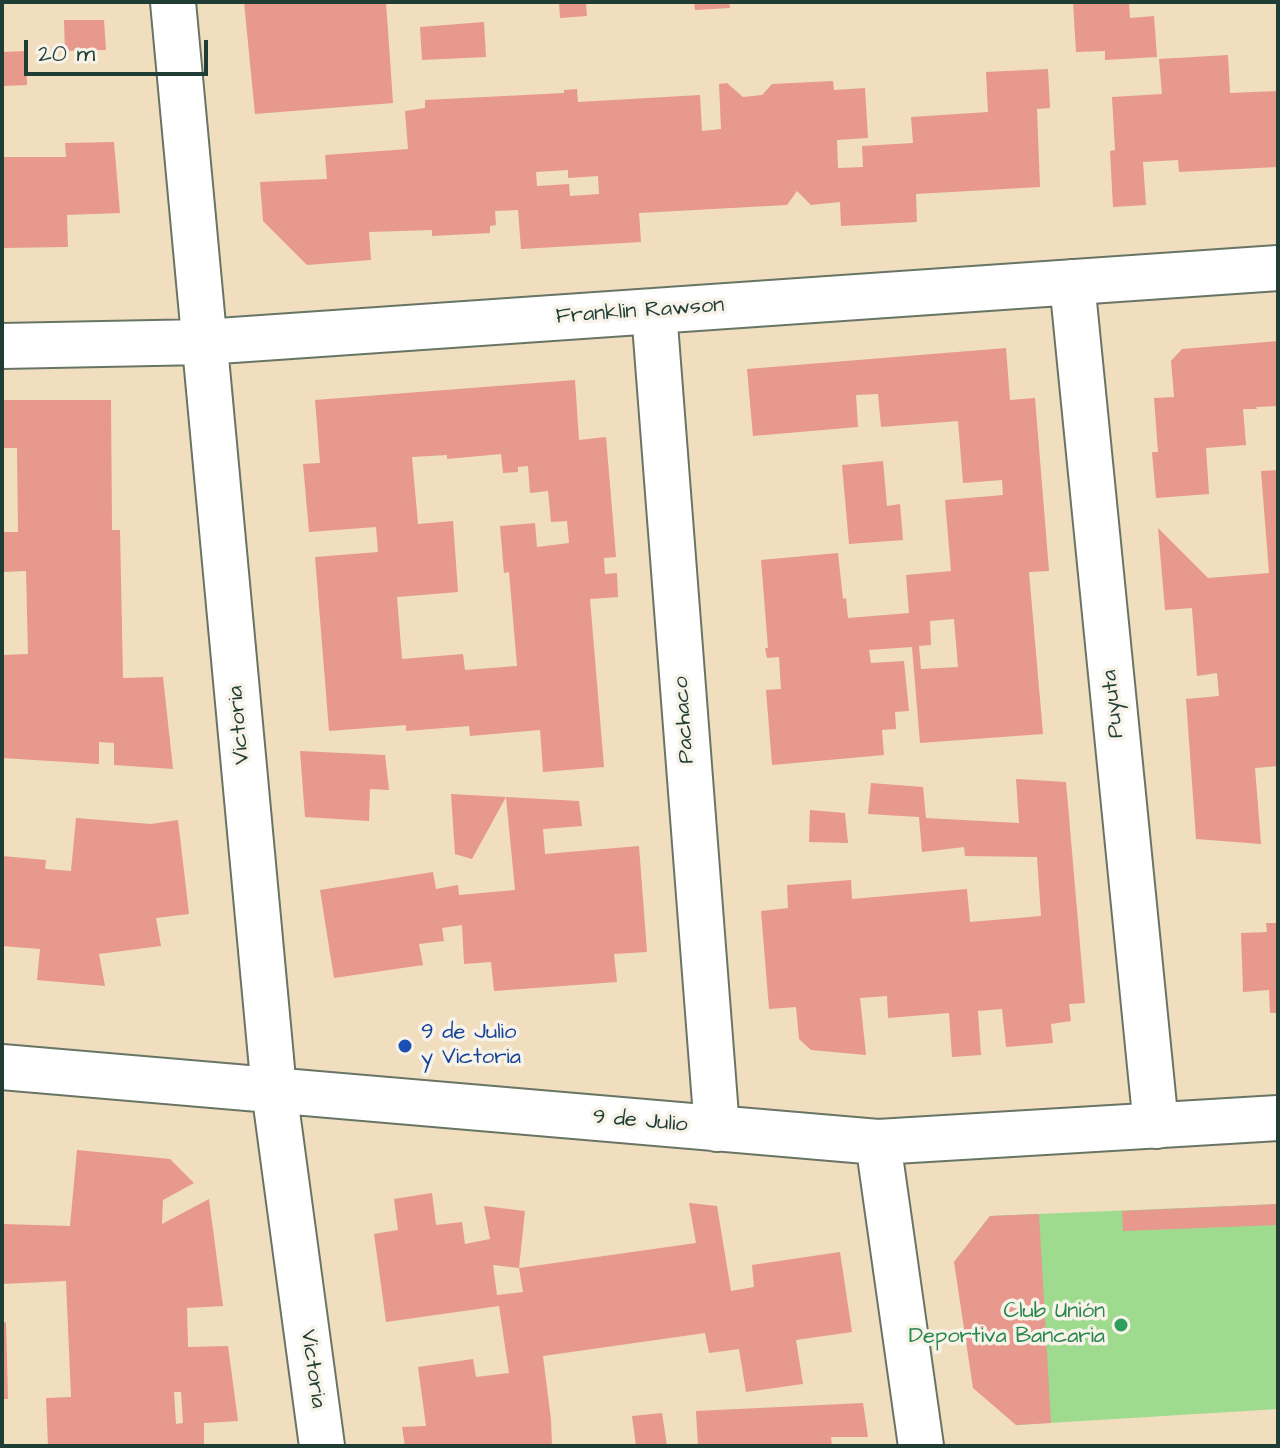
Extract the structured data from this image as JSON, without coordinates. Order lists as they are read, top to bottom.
{
  "streets": {
    "street": [
      "Franklin Rawson",
      "Puyuta",
      "Pachaco",
      "Victoria",
      "9 de Julio"
    ]
  },
  "crossings": [
    ["Franklin Rawson", "Puyuta"],
    ["Franklin Rawson", "Pachaco"],
    ["Franklin Rawson", "Victoria"],
    ["Puyuta", "9 de Julio"],
    ["Pachaco", "9 de Julio"],
    ["Victoria", "9 de Julio"]
  ],
  "places": ["9 de Julio y Victoria", "Club Unión Deportiva Bancaria"],
  "scale_bar": "20 m"
}
